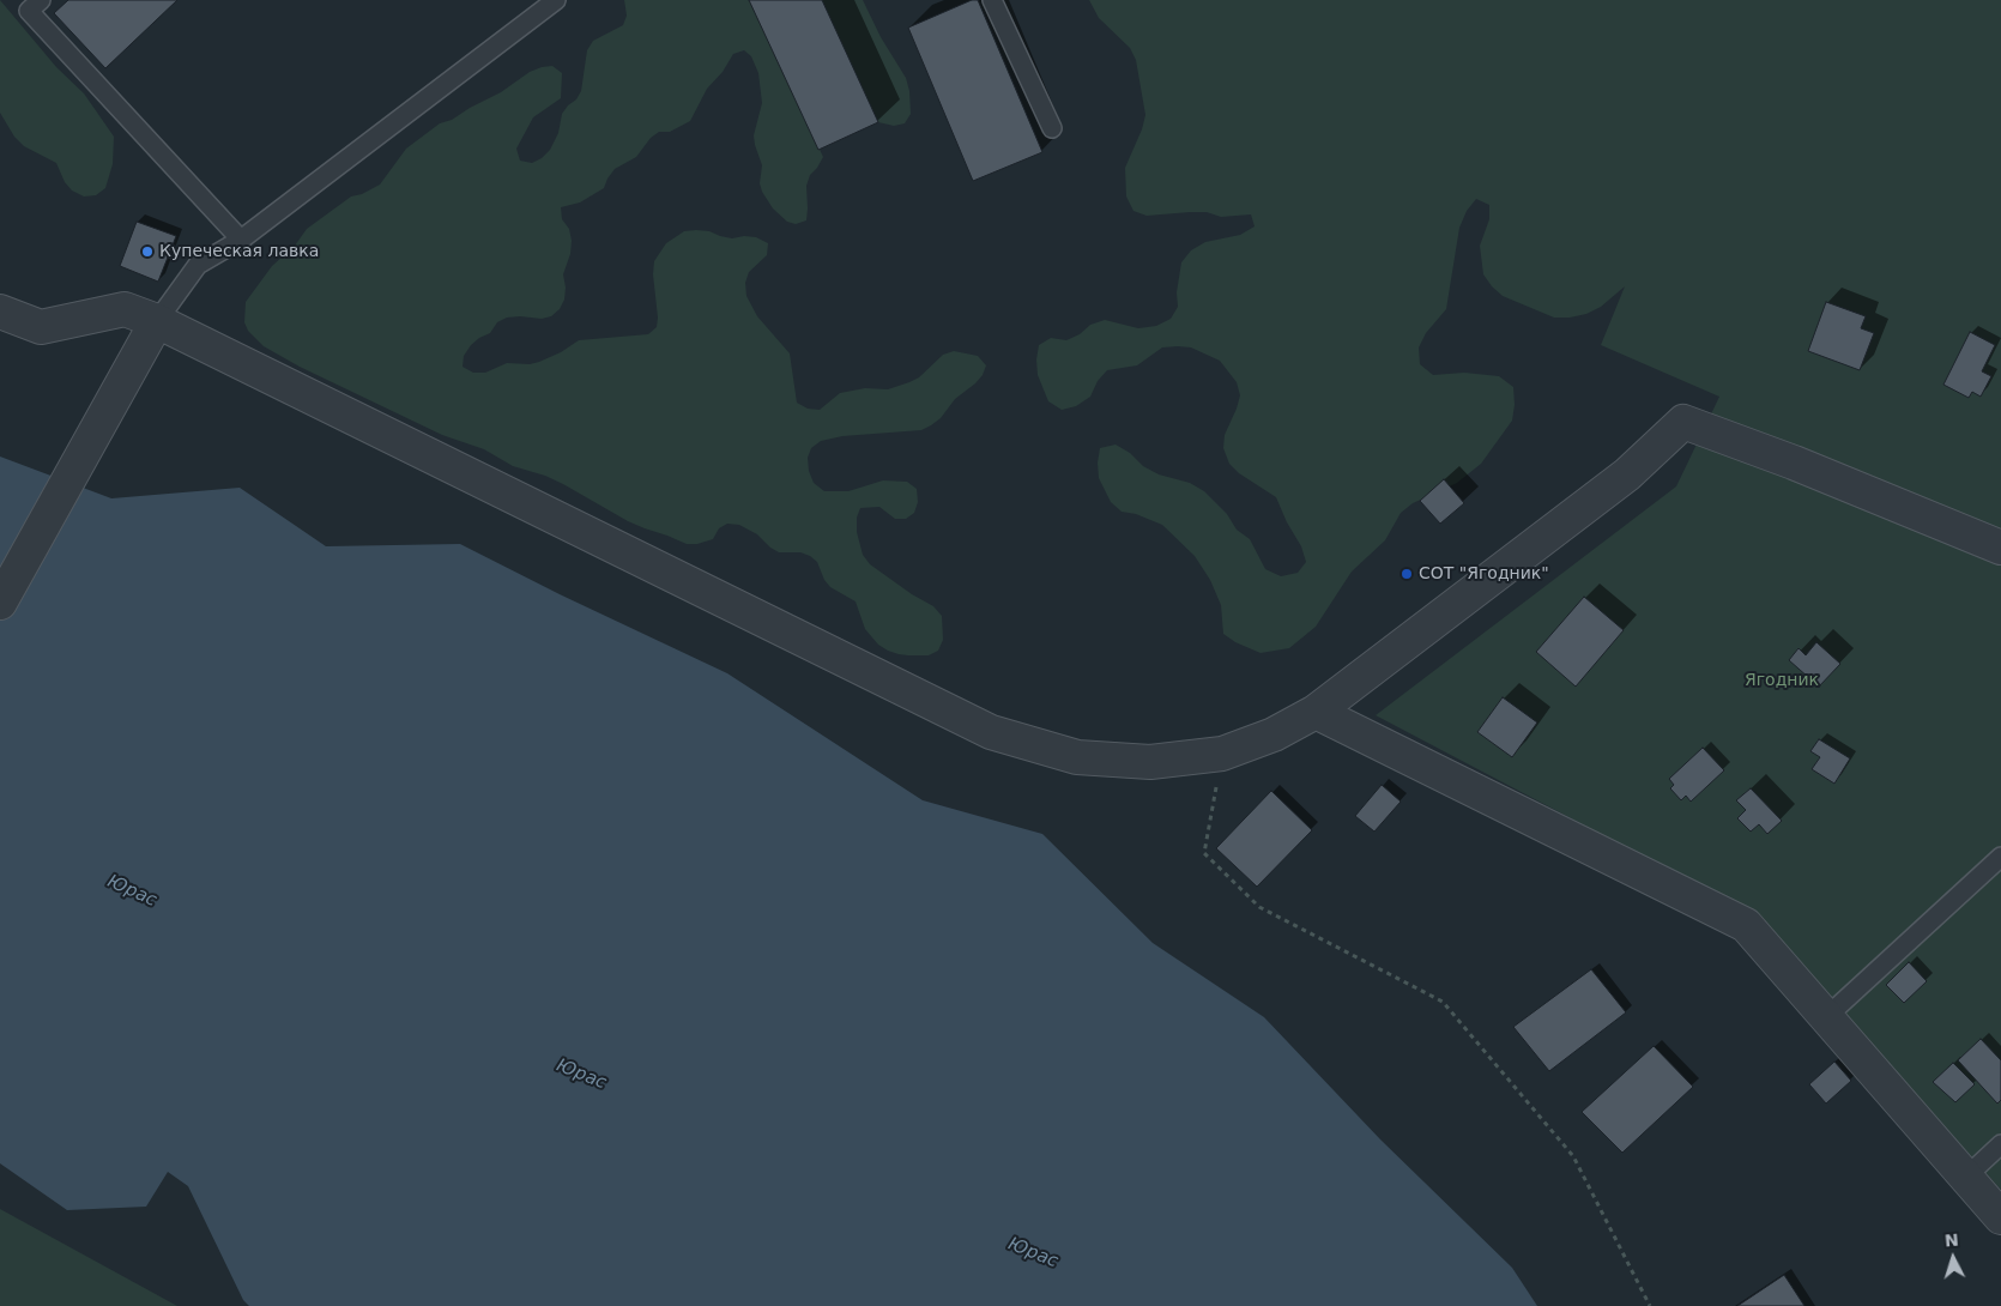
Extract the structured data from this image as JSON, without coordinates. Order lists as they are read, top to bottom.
{
  "water": ["Юрас"],
  "parks": ["Ягодник"],
  "places": ["Купеческая лавка", "СОТ \"Ягодник\""],
  "north": "top"
}
